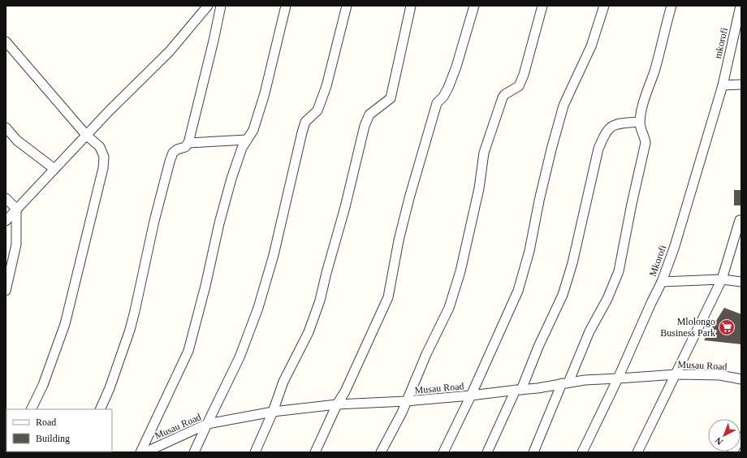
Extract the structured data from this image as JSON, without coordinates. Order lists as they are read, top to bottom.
{
  "streets": {
    "street": ["mkorofi", "Mkorofi", "Musau Road"]
  },
  "crossings": [
    ["mkorofi", "Mkorofi"],
    ["Mkorofi", "Musau Road"]
  ],
  "places": {
    "supermarket": ["Mlolongo Business Park"]
  },
  "legend": ["Road", "Building"],
  "north": "bottom left"
}
